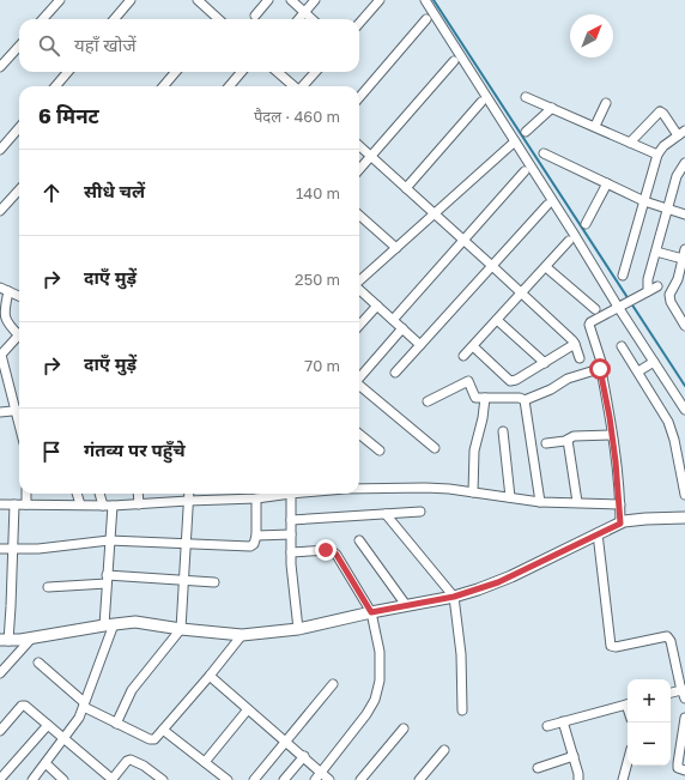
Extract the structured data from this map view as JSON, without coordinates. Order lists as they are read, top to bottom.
{
  "north": "top right",
  "page": {
    "search": "यहाँ खोजें",
    "heading": ["6 मिनट", "पैदल · 460 m"],
    "list": [
      ["सीधे चलें", "140 m"],
      ["दाएँ मुड़ें", "250 m"],
      ["दाएँ मुड़ें", "70 m"],
      "गंतव्य पर पहुँचे"
    ],
    "map_buttons": ["+", "−"]
  }
}
